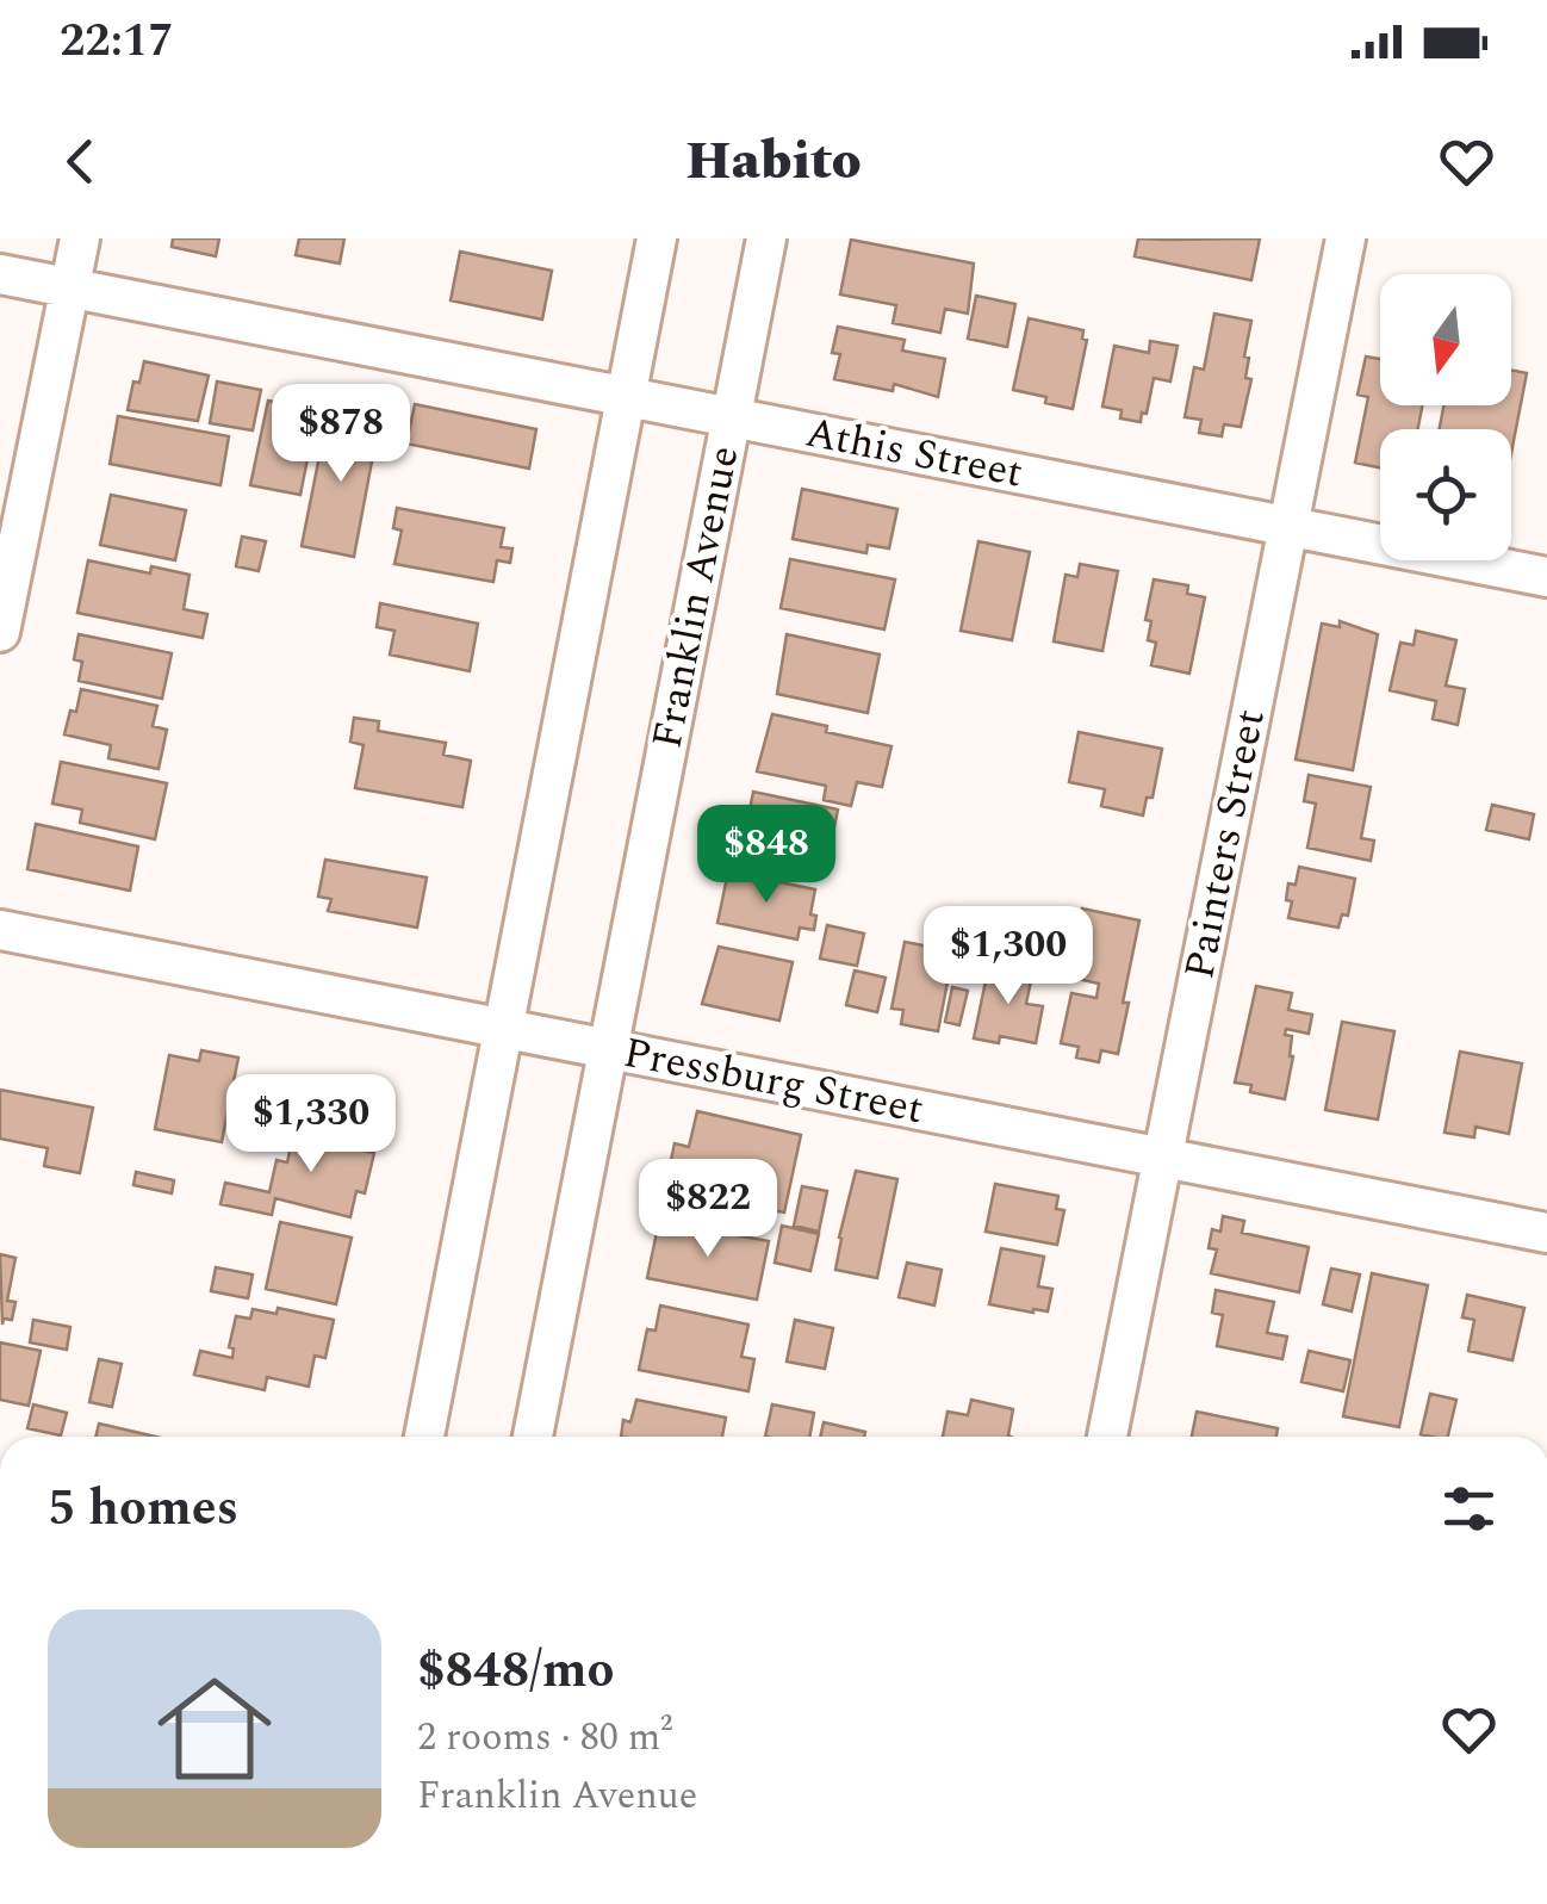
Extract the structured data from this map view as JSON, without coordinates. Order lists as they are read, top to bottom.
{
  "streets": {
    "street": [
      "Athis Street",
      "Franklin Avenue",
      "Painters Street",
      "Pressburg Street"
    ]
  },
  "crossings": [
    ["Athis Street", "Franklin Avenue"],
    ["Athis Street", "Painters Street"],
    ["Franklin Avenue", "Pressburg Street"],
    ["Painters Street", "Pressburg Street"]
  ],
  "north": "bottom",
  "page": {
    "status": "22:17",
    "header": "Habito",
    "price": [
      "$878",
      "$848",
      "$1,300",
      "$1,330",
      "$822"
    ],
    "heading": "5 homes",
    "list": [
      {
        "name": "$848/mo",
        "note": "2 rooms · 80 m² · Franklin Avenue"
      }
    ]
  }
}
